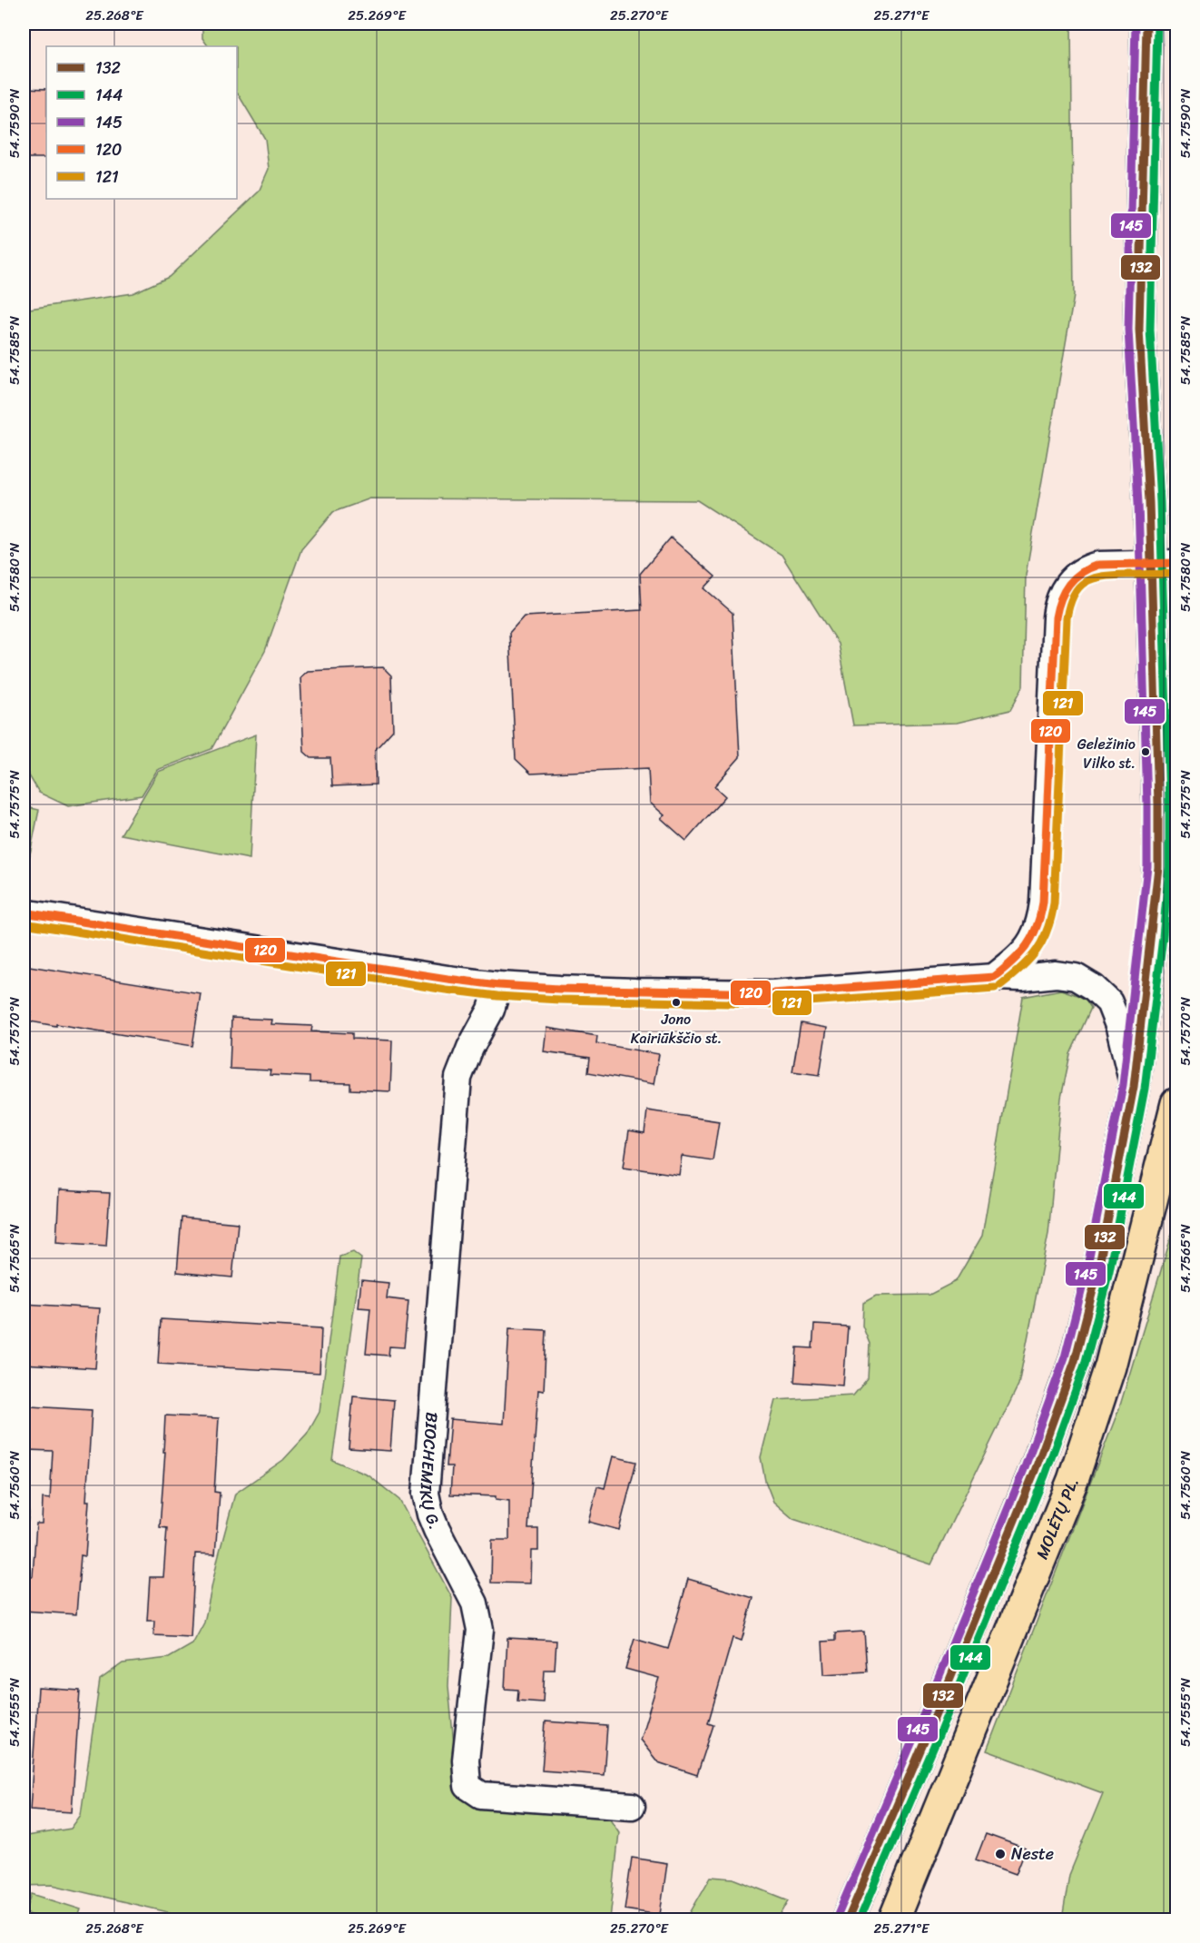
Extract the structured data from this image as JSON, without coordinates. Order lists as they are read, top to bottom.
{
  "streets": {
    "highway": ["MOLĖTŲ PL."],
    "street": ["BIOCHEMIKŲ G."]
  },
  "places": ["Geležinio Vilko st.", "Jono Kairiūkščio st.", "Neste"],
  "lines": [
    "transit line 132",
    "transit line 144",
    "transit line 145",
    "transit line 120",
    "transit line 121"
  ],
  "legend": [
    "132",
    "144",
    "145",
    "120",
    "121"
  ],
  "coordinates": [
    "25.268°E",
    "25.269°E",
    "25.270°E",
    "25.271°E",
    "54.7590°N",
    "54.7585°N",
    "54.7580°N",
    "54.7575°N",
    "54.7570°N",
    "54.7565°N",
    "54.7560°N",
    "54.7555°N"
  ]
}
